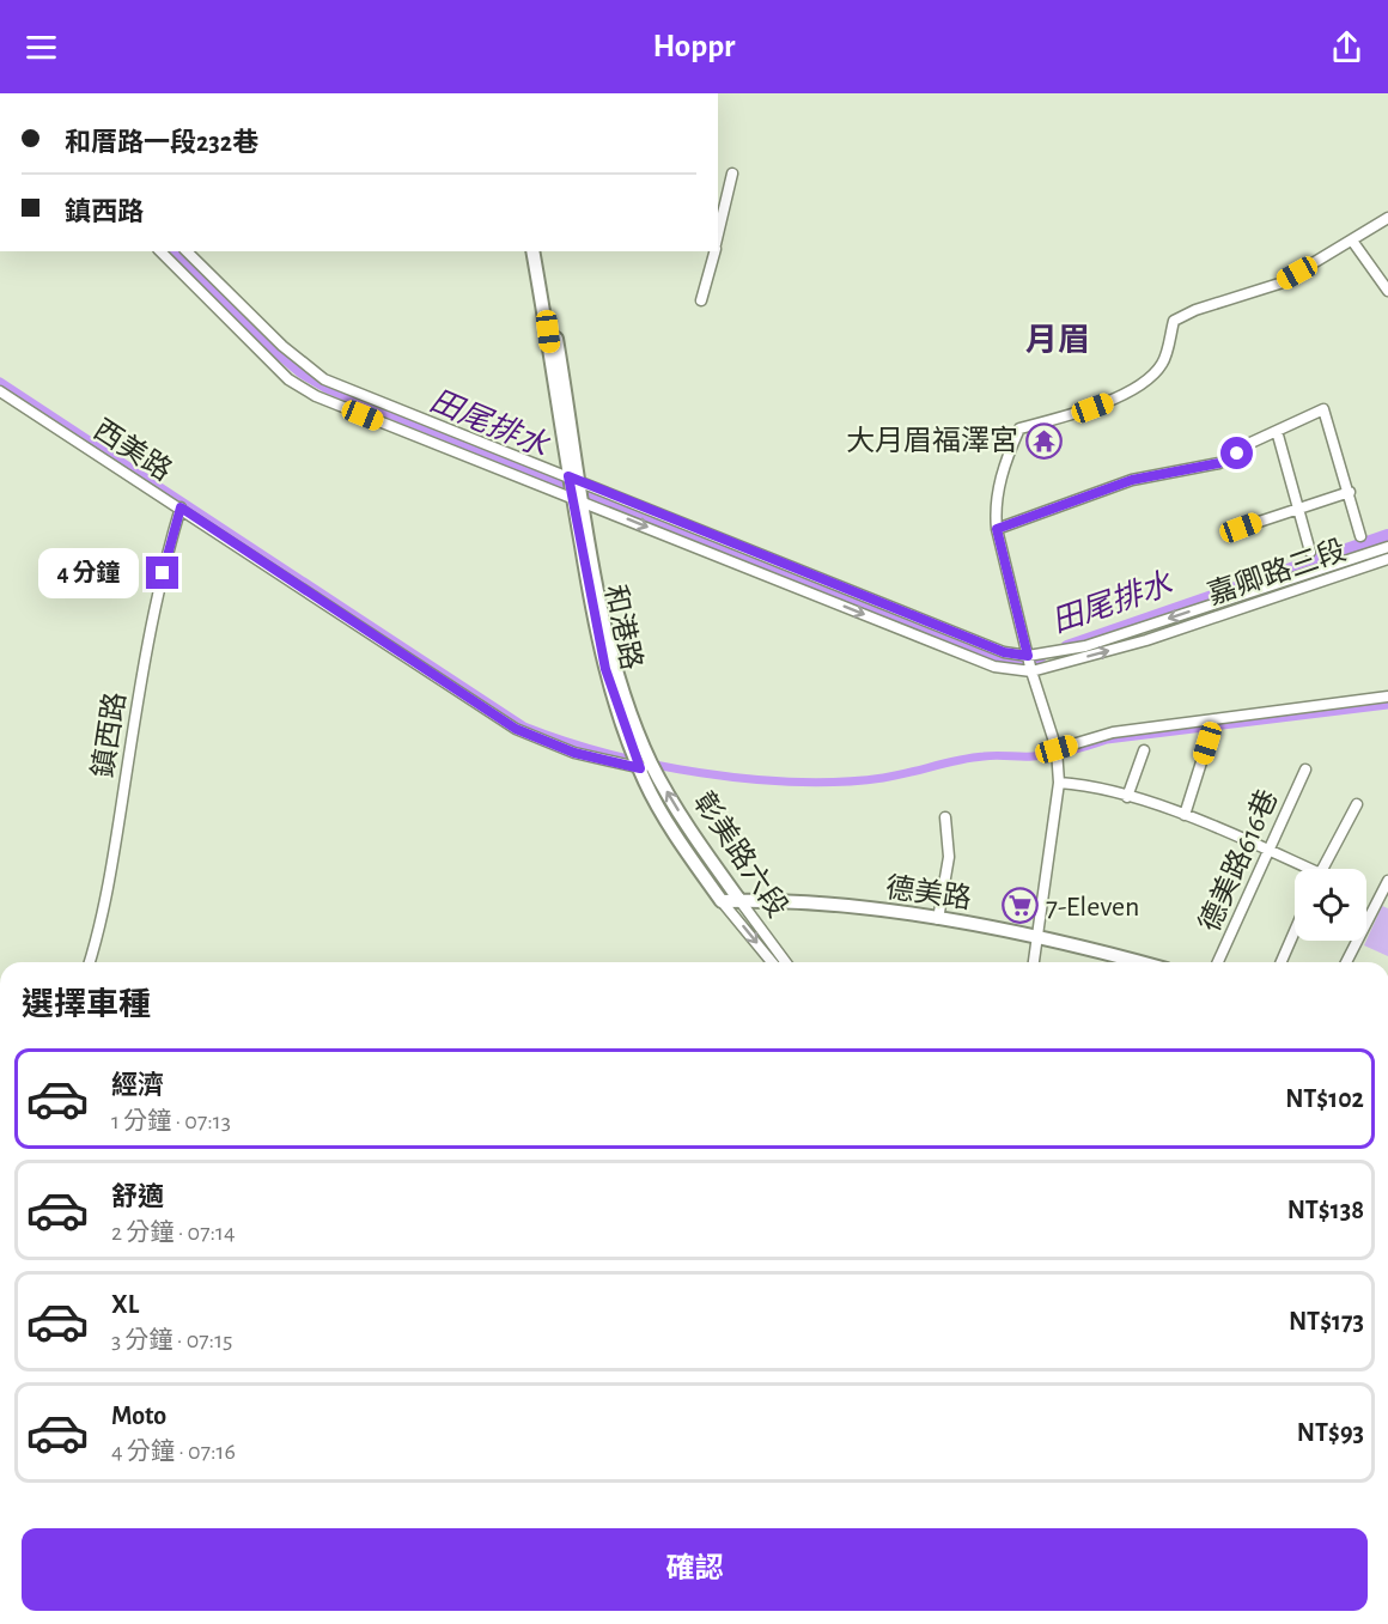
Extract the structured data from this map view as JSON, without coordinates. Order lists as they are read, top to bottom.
{
  "streets": {
    "main road": ["和港路", "彰美路六段", "德美路"],
    "street": [
      "西美路",
      "嘉卿路三段",
      "鎮西路",
      "德美路616巷"
    ]
  },
  "crossings": [
    ["西美路", "和港路"],
    ["西美路", "鎮西路"],
    ["西美路", "彰美路六段"],
    ["嘉卿路三段", "和港路"],
    ["和港路", "彰美路六段"],
    ["彰美路六段", "德美路"]
  ],
  "districts": ["月眉"],
  "water": ["田尾排水"],
  "places": {
    "temple": ["大月眉福澤宮"],
    "supermarket": ["7-Eleven"]
  },
  "page": {
    "header": "Hoppr",
    "banner": ["和厝路一段232巷", "鎮西路"],
    "bubble": "4 分鐘",
    "heading": "選擇車種",
    "list": [
      {
        "name": "經濟",
        "note": "1 分鐘 · 07:13",
        "value": "NT$102"
      },
      {
        "name": "舒適",
        "note": "2 分鐘 · 07:14",
        "value": "NT$138"
      },
      {
        "name": "XL",
        "note": "3 分鐘 · 07:15",
        "value": "NT$173"
      },
      {
        "name": "Moto",
        "note": "4 分鐘 · 07:16",
        "value": "NT$93"
      }
    ],
    "buttons": "確認"
  }
}
